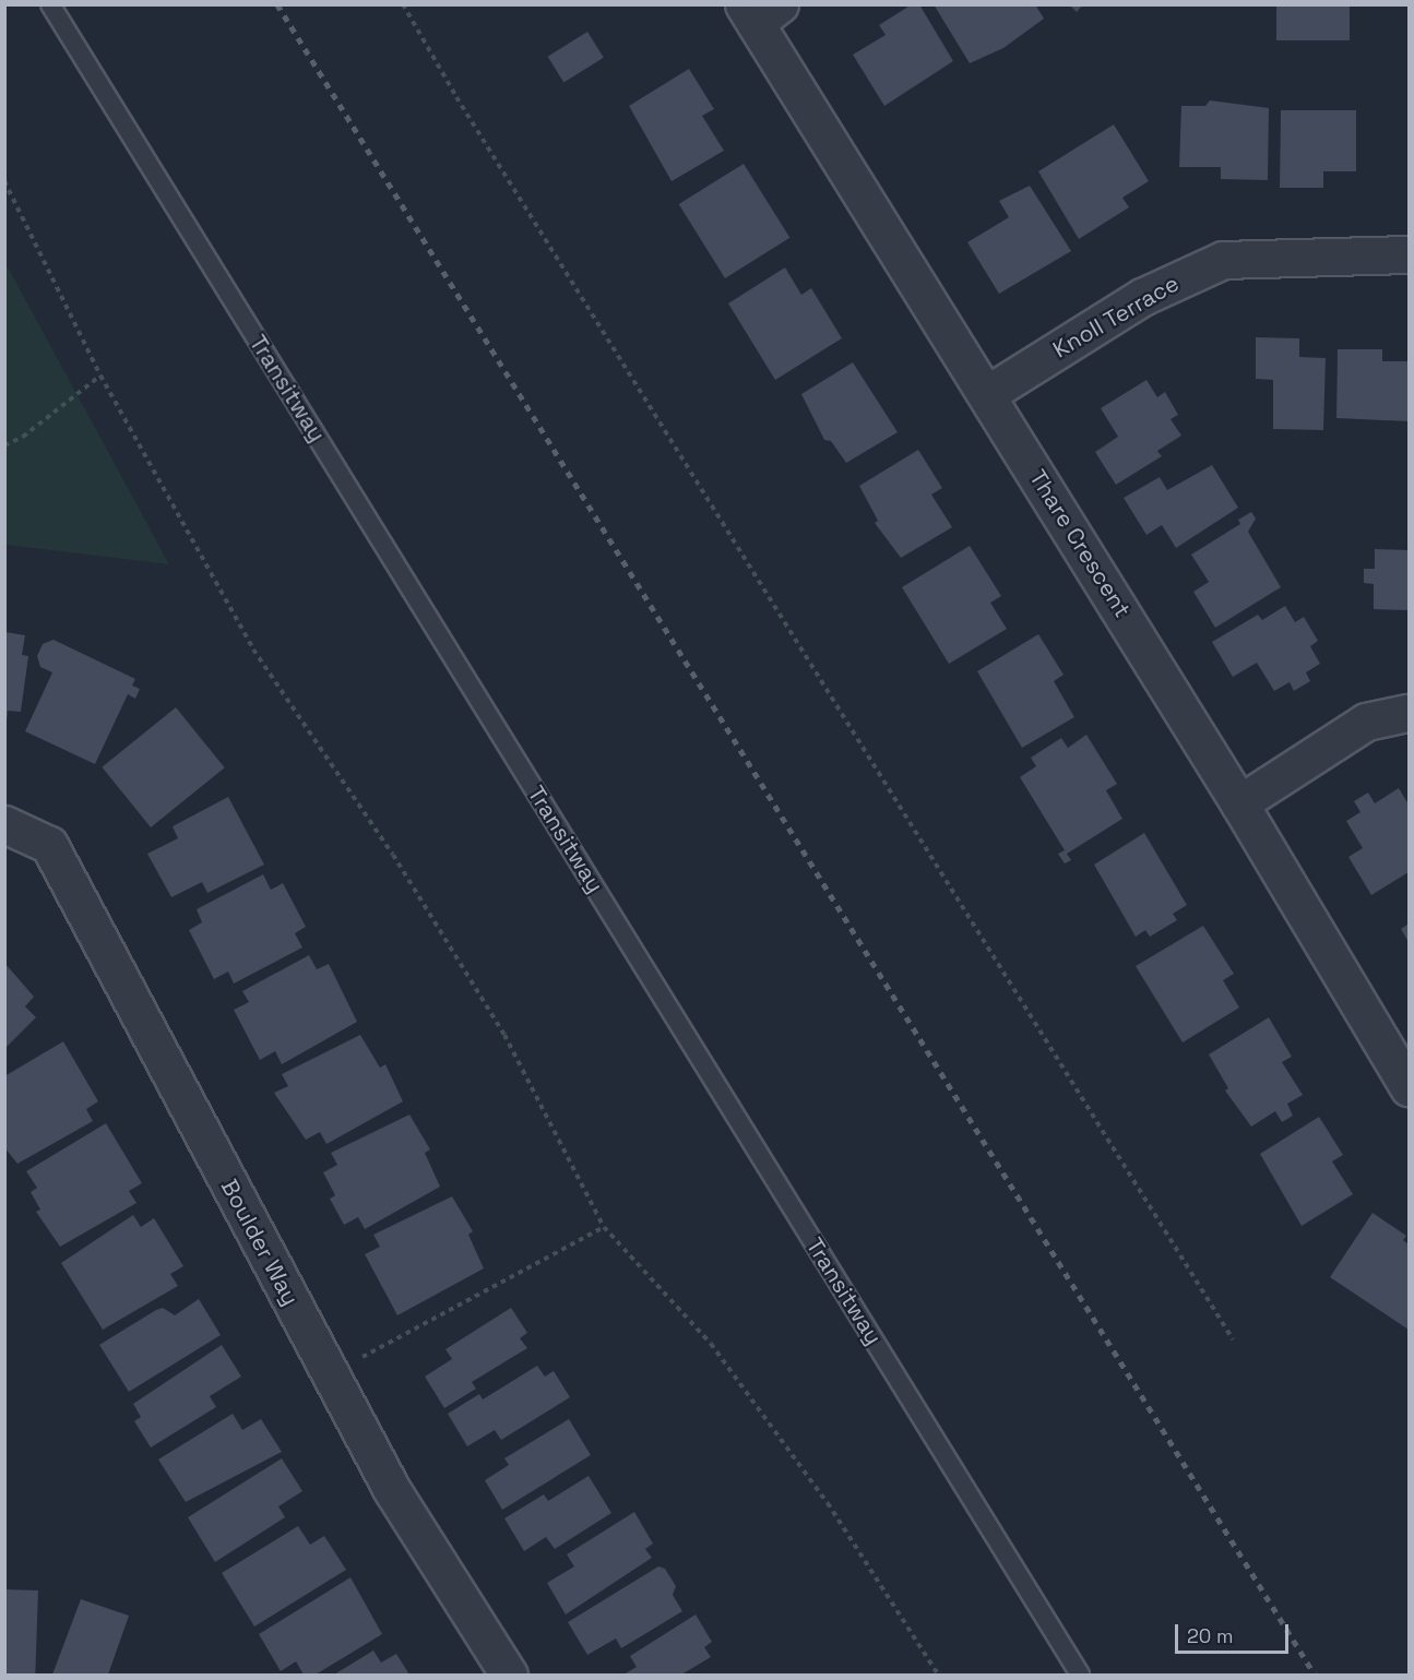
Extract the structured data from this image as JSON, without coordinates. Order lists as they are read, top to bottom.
{
  "streets": {
    "street": ["Knoll Terrace", "Thare Crescent", "Boulder Way"],
    "lane": ["Transitway"]
  },
  "crossings": [
    ["Knoll Terrace", "Thare Crescent"]
  ],
  "scale_bar": "20 m"
}
